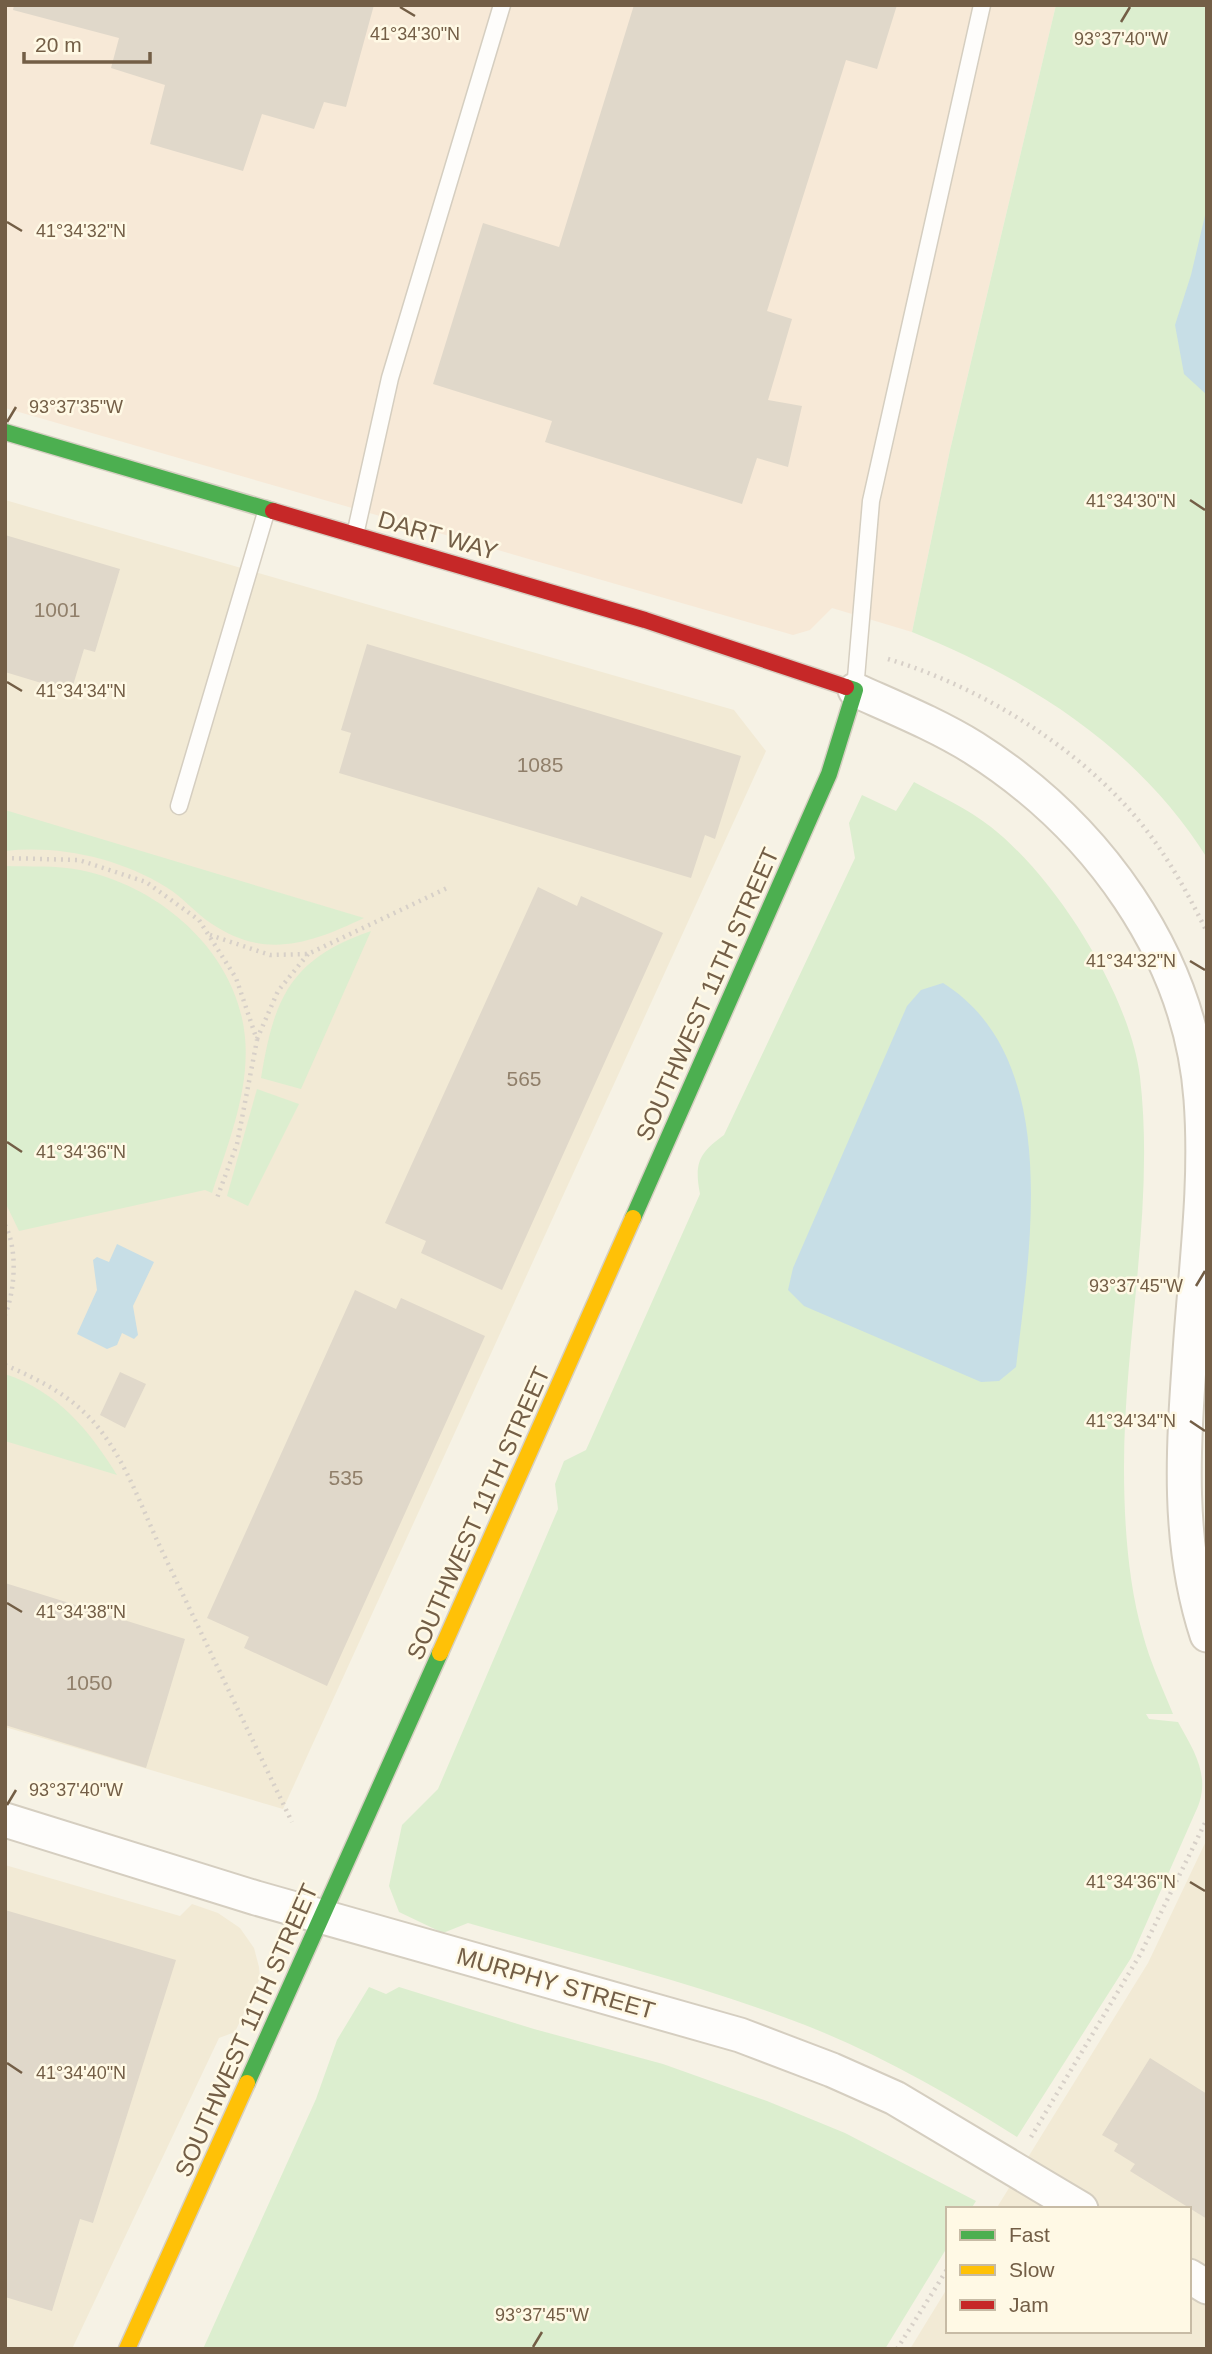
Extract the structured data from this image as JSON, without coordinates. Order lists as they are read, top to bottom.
{
  "streets": {
    "street": ["DART WAY", "SOUTHWEST 11TH STREET", "MURPHY STREET"]
  },
  "crossings": [
    ["DART WAY", "SOUTHWEST 11TH STREET"],
    ["SOUTHWEST 11TH STREET", "MURPHY STREET"]
  ],
  "house_numbers": [
    "1001",
    "1085",
    "565",
    "535",
    "1050"
  ],
  "legend": ["Fast", "Slow", "Jam"],
  "scale_bar": "20 m",
  "coordinates": [
    "41°34'30\"N",
    "93°37'40\"W",
    "41°34'32\"N",
    "93°37'35\"W",
    "41°34'34\"N",
    "41°34'36\"N",
    "93°37'45\"W",
    "41°34'38\"N",
    "41°34'40\"N"
  ]
}
